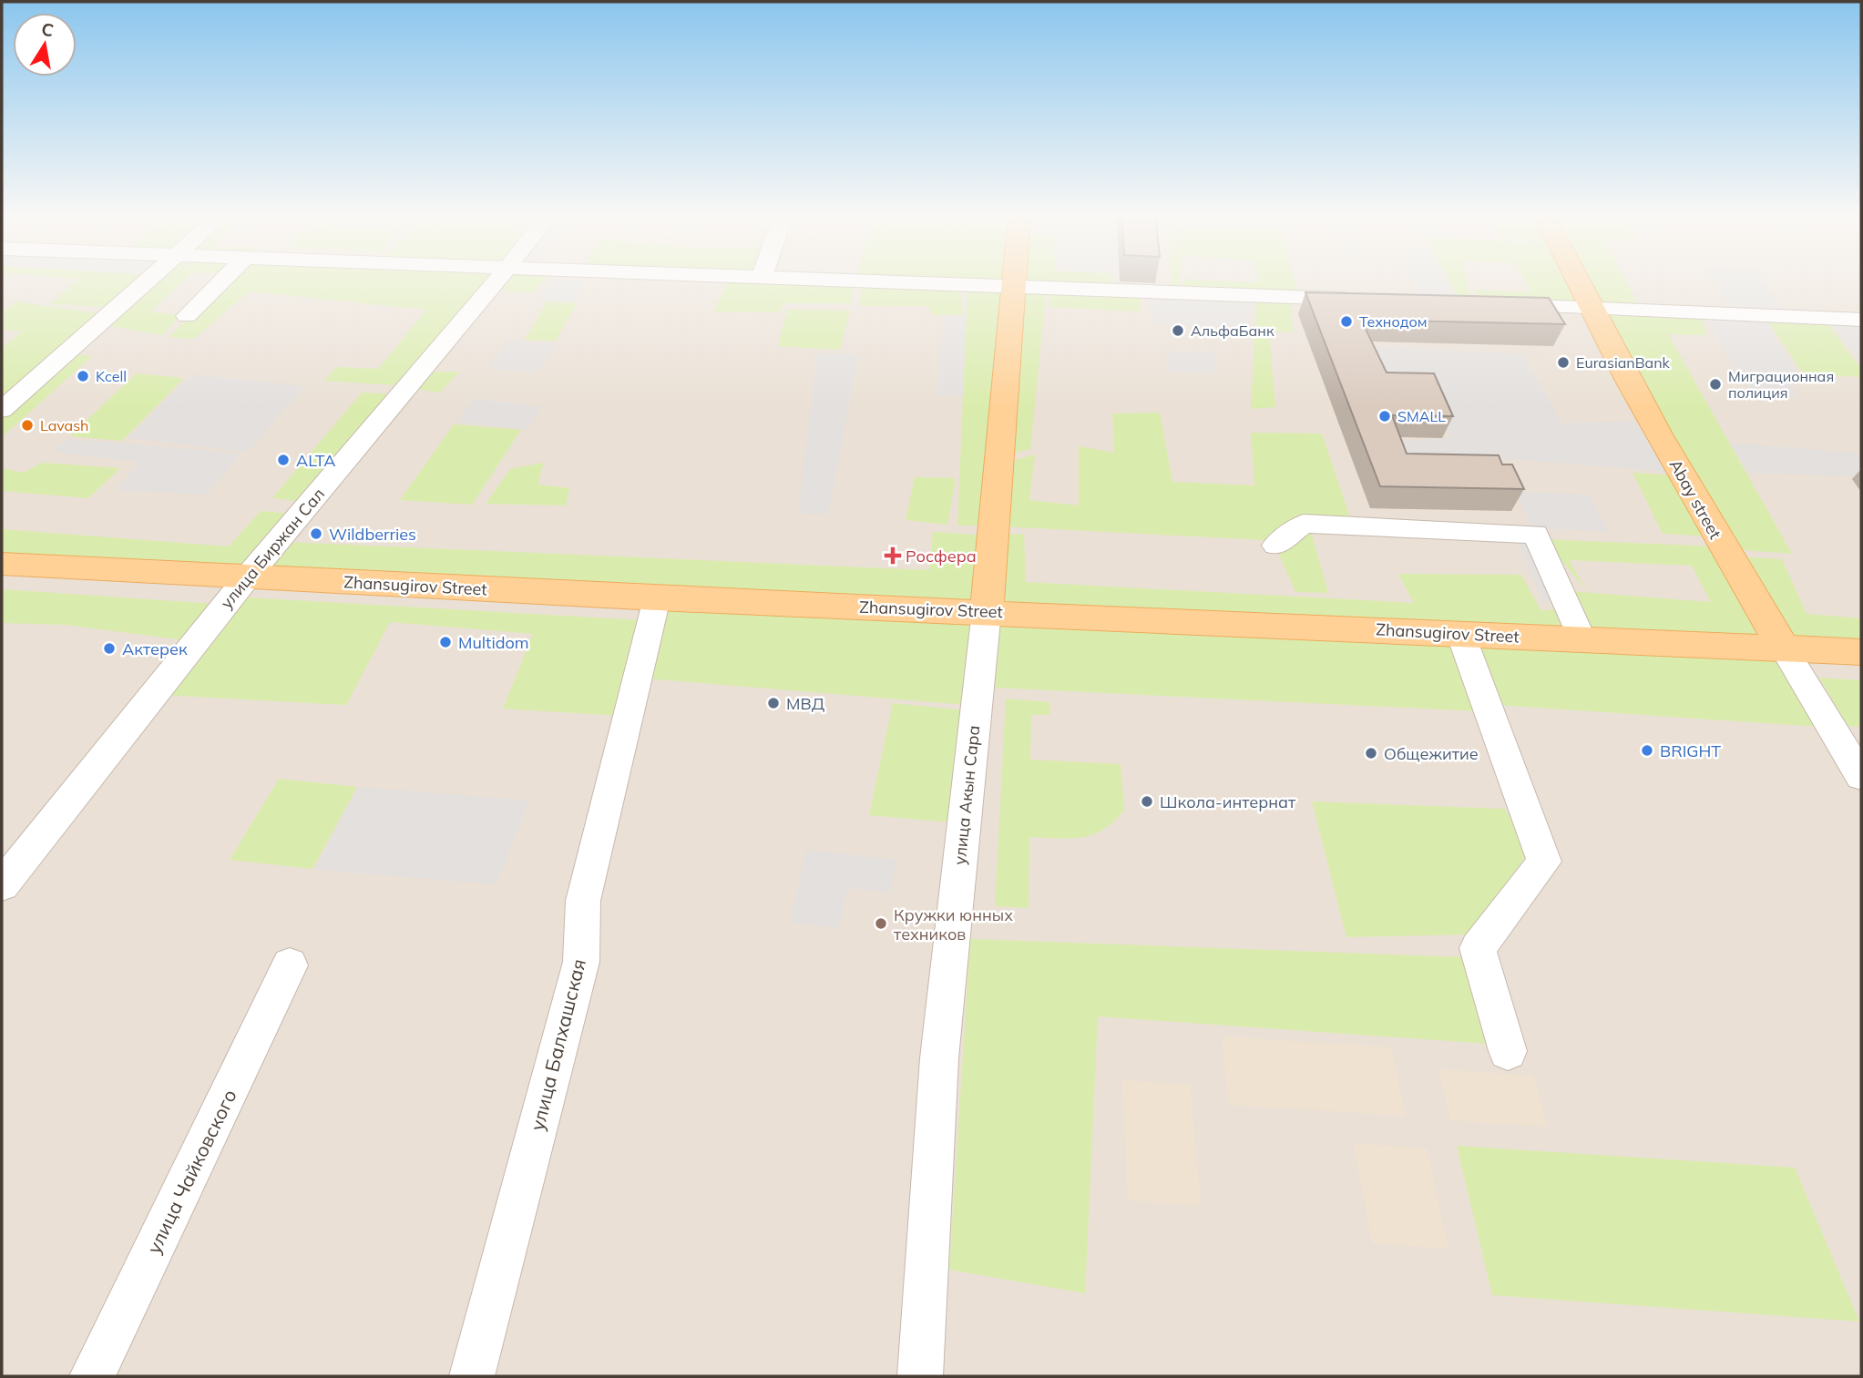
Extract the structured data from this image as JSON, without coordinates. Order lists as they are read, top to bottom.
{
  "streets": {
    "main road": ["Abay street", "Zhansugirov Street", "улица Акын Сара"],
    "street": ["улица Биржан Сал", "улица Балхашская", "улица Чайковского"]
  },
  "crossings": [
    ["Abay street", "Zhansugirov Street"],
    ["улица Биржан Сал", "Zhansugirov Street"],
    ["Zhansugirov Street", "улица Акын Сара"],
    ["Zhansugirov Street", "улица Балхашская"]
  ],
  "places": {
    "other": [
      "Технодом",
      "АльфаБанк",
      "EurasianBank",
      "Kcell",
      "Миграционная полиция",
      "SMALL",
      "Lavash",
      "ALTA",
      "Wildberries",
      "Multidom",
      "Актерек",
      "МВД",
      "BRIGHT",
      "Общежитие",
      "Школа-интернат",
      "Кружки юнных техников"
    ],
    "health": ["Росфера"]
  },
  "north": "top"
}
